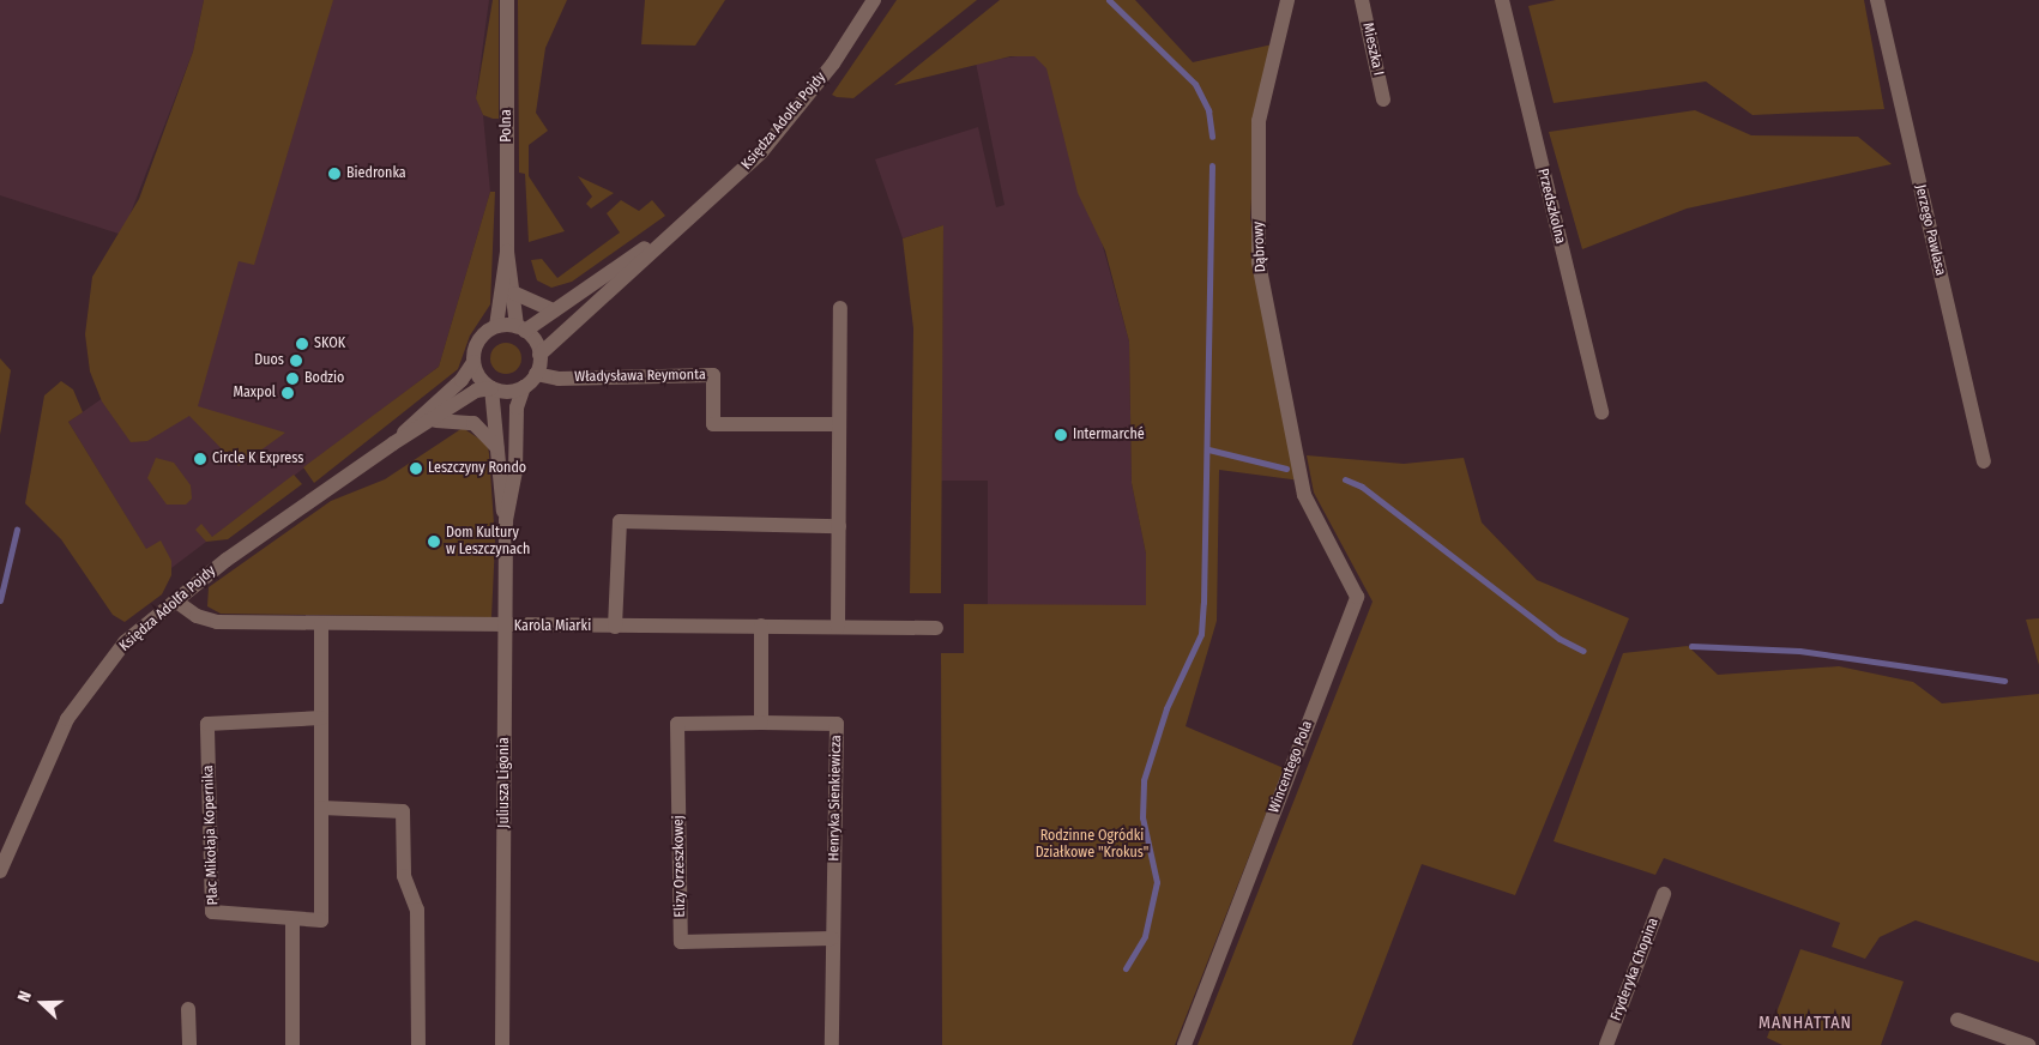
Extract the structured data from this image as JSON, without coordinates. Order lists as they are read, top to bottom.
{
  "streets": {
    "street": [
      "Mieszka I",
      "Księdza Adolfa Pojdy",
      "Polna",
      "Przedszkolna",
      "Jerzego Pawlasa",
      "Dąbrowy",
      "Władysława Reymonta",
      "Karola Miarki",
      "Wincentego Pola",
      "Juliusza Ligonia",
      "Henryka Sienkiewicza",
      "Plac Mikołaja Kopernika",
      "Elizy Orzeszkowej",
      "Fryderyka Chopina"
    ]
  },
  "crossings": [
    ["Księdza Adolfa Pojdy", "Polna"],
    ["Księdza Adolfa Pojdy", "Władysława Reymonta"],
    ["Księdza Adolfa Pojdy", "Karola Miarki"],
    ["Księdza Adolfa Pojdy", "Juliusza Ligonia"],
    ["Polna", "Władysława Reymonta"],
    ["Polna", "Juliusza Ligonia"],
    ["Dąbrowy", "Wincentego Pola"],
    ["Władysława Reymonta", "Juliusza Ligonia"],
    ["Karola Miarki", "Juliusza Ligonia"],
    ["Karola Miarki", "Plac Mikołaja Kopernika"],
    ["Henryka Sienkiewicza", "Elizy Orzeszkowej"]
  ],
  "districts": ["MANHATTAN"],
  "parks": ["Rodzinne Ogródki Działkowe \"Krokus\""],
  "places": [
    "Biedronka",
    "SKOK",
    "Duos",
    "Bodzio",
    "Maxpol",
    "Intermarché",
    "Circle K Express",
    "Leszczyny Rondo",
    "Dom Kultury w Leszczynach"
  ],
  "north": "left"
}
